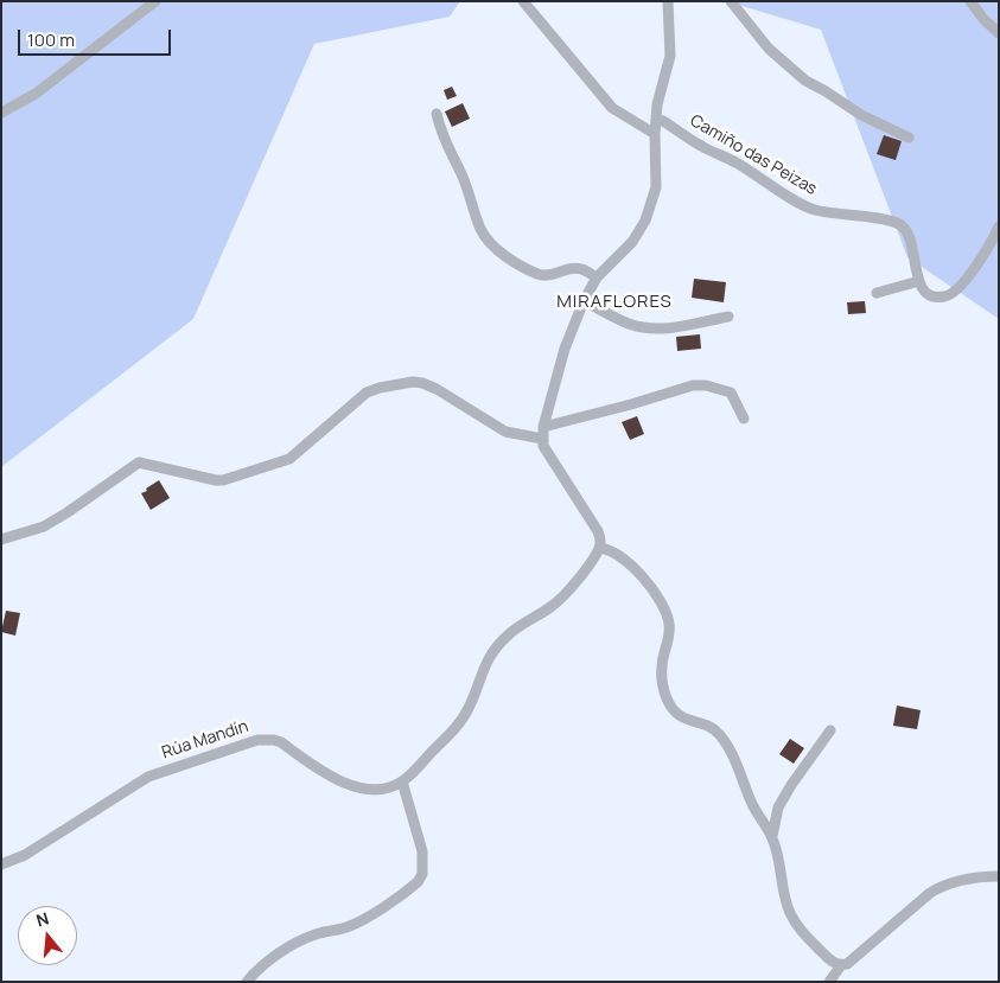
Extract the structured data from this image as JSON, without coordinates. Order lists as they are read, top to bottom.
{
  "streets": {
    "street": ["Camiño das Peizas", "Rúa Mandín"]
  },
  "districts": ["MIRAFLORES"],
  "scale_bar": "100 m",
  "north": "top"
}
